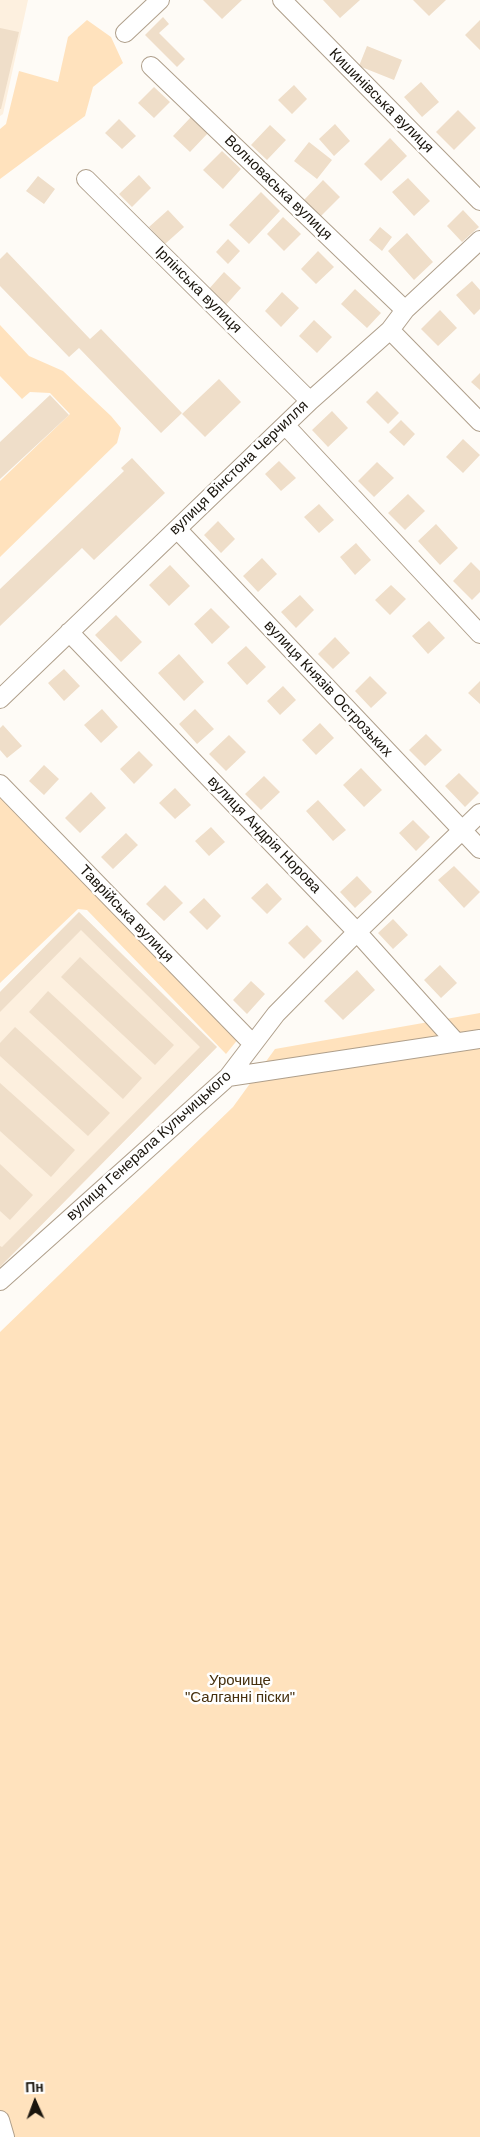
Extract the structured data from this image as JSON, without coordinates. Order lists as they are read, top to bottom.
{
  "streets": {
    "street": [
      "Кишинівська вулиця",
      "Волноваська вулиця",
      "Ірпінська вулиця",
      "вулиця Вінстона Черчилля",
      "вулиця Князів Острозьких",
      "вулиця Андрія Норова",
      "Таврійська вулиця",
      "вулиця Генерала Кульчицького"
    ]
  },
  "crossings": [
    ["Волноваська вулиця", "вулиця Вінстона Черчилля"],
    ["Ірпінська вулиця", "вулиця Вінстона Черчилля"],
    ["вулиця Вінстона Черчилля", "вулиця Князів Острозьких"],
    ["вулиця Вінстона Черчилля", "вулиця Андрія Норова"],
    ["вулиця Князів Острозьких", "вулиця Генерала Кульчицького"],
    ["вулиця Андрія Норова", "вулиця Генерала Кульчицького"],
    ["Таврійська вулиця", "вулиця Генерала Кульчицького"]
  ],
  "parks": ["Урочище \"Салганні піски\""],
  "north": "top"
}
